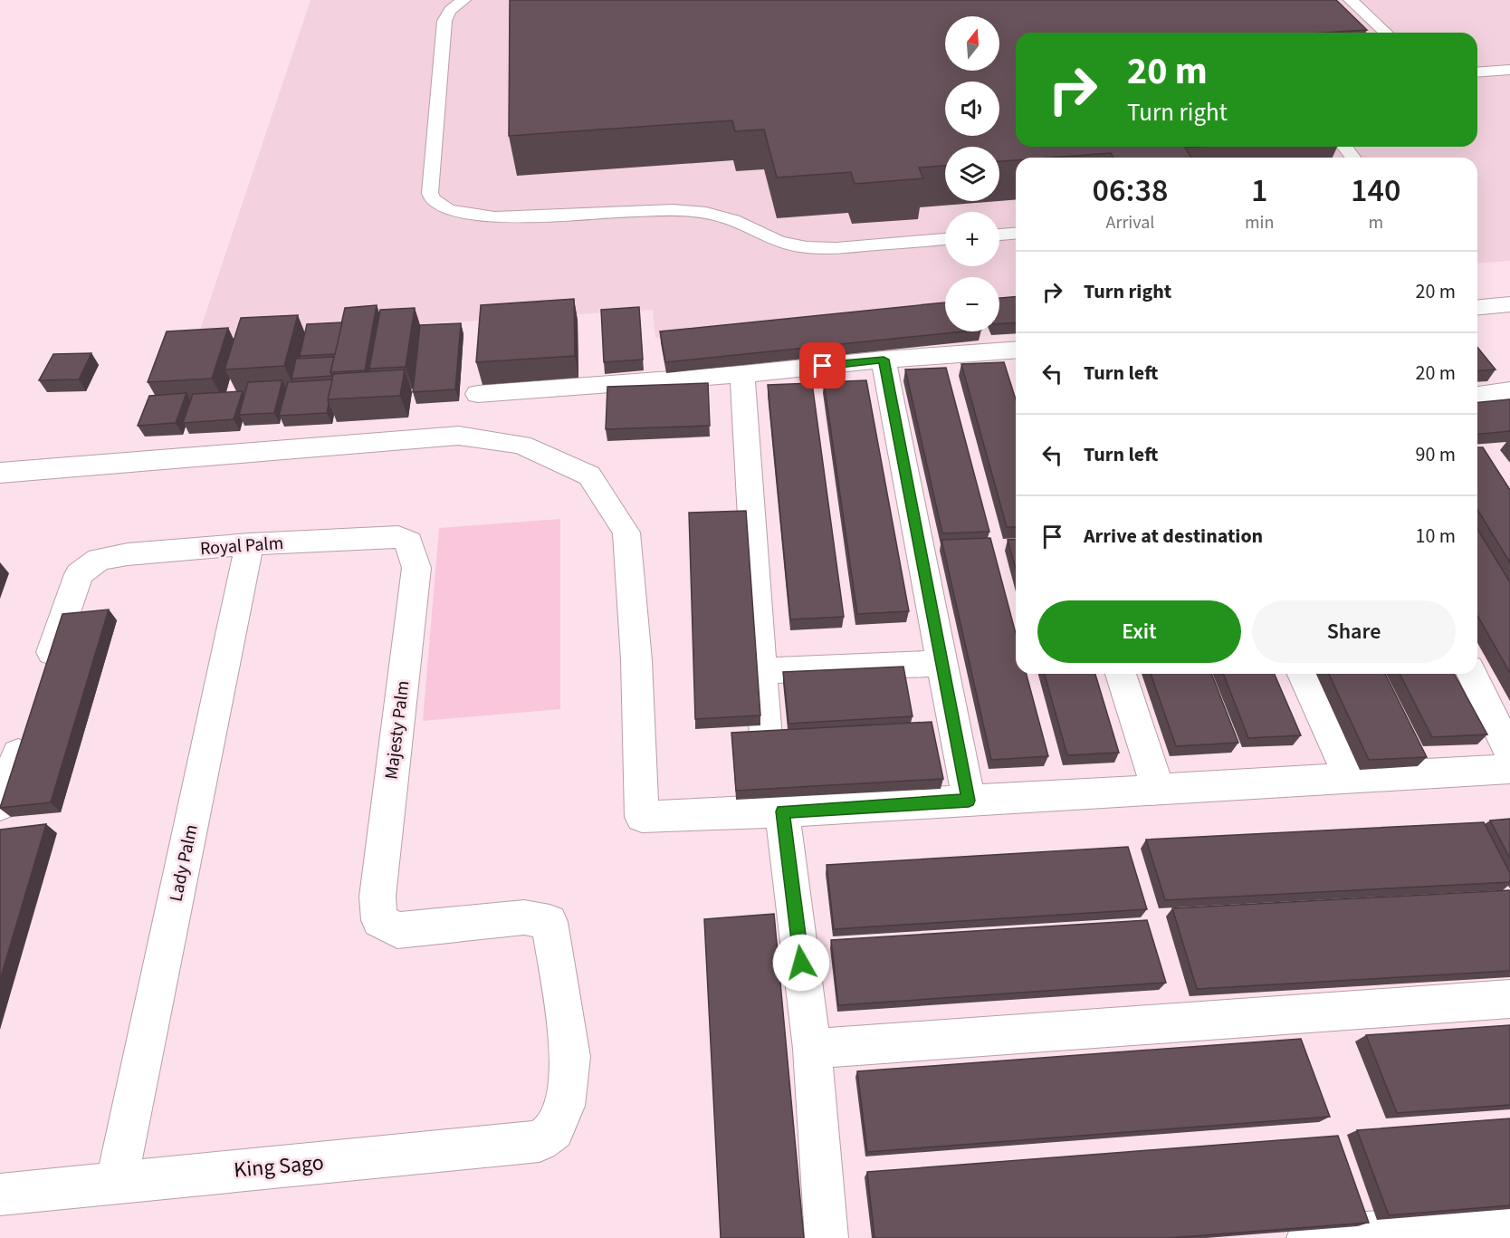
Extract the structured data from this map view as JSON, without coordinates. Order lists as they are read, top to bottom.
{
  "streets": {
    "street": [
      "Royal Palm",
      "Majesty Palm",
      "Lady Palm",
      "King Sago"
    ]
  },
  "crossings": [
    ["Royal Palm", "Majesty Palm"],
    ["Royal Palm", "Lady Palm"],
    ["Majesty Palm", "King Sago"],
    ["Lady Palm", "King Sago"]
  ],
  "north": "top",
  "page": {
    "map_buttons": ["+", "−"],
    "turn": ["20 m", "Turn right"],
    "eta": [
      "06:38",
      "Arrival",
      "1",
      "min",
      "140",
      "m"
    ],
    "list": [
      {
        "name": "Turn right",
        "value": "20 m"
      },
      {
        "name": "Turn left",
        "value": "20 m"
      },
      {
        "name": "Turn left",
        "value": "90 m"
      },
      {
        "name": "Arrive at destination",
        "value": "10 m"
      }
    ],
    "buttons": ["Exit", "Share"]
  }
}
